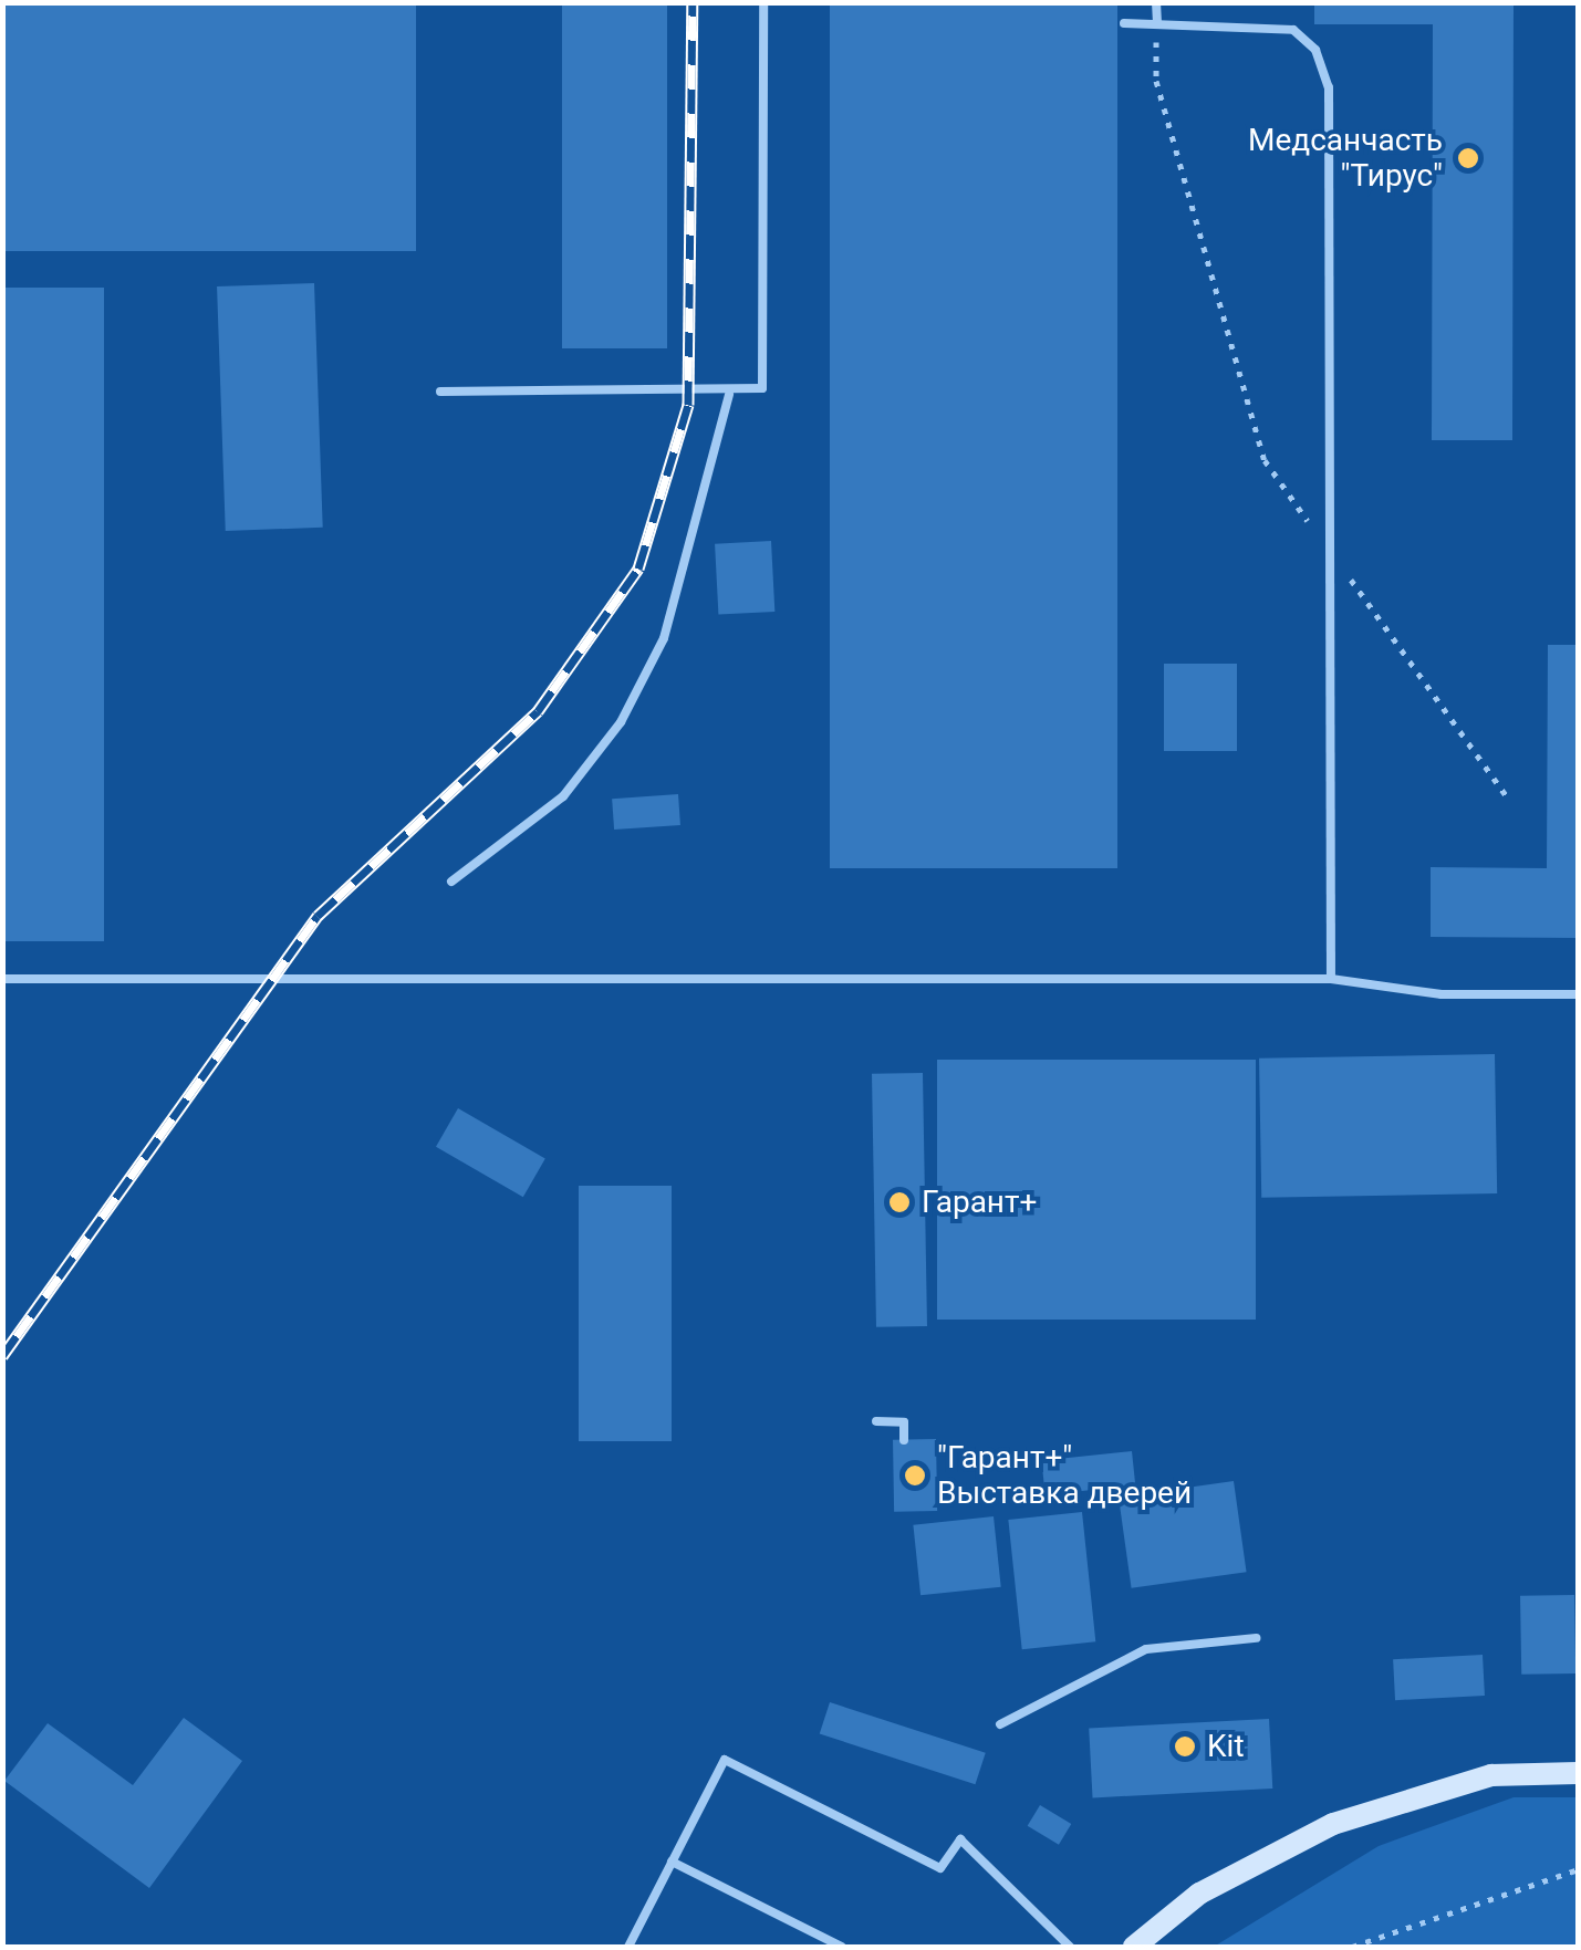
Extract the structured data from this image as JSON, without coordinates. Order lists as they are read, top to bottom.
{
  "places": [
    "Медсанчасть \"Тирус\"",
    "Гарант+",
    "\"Гарант+\" Выставка дверей",
    "Kit"
  ]
}
